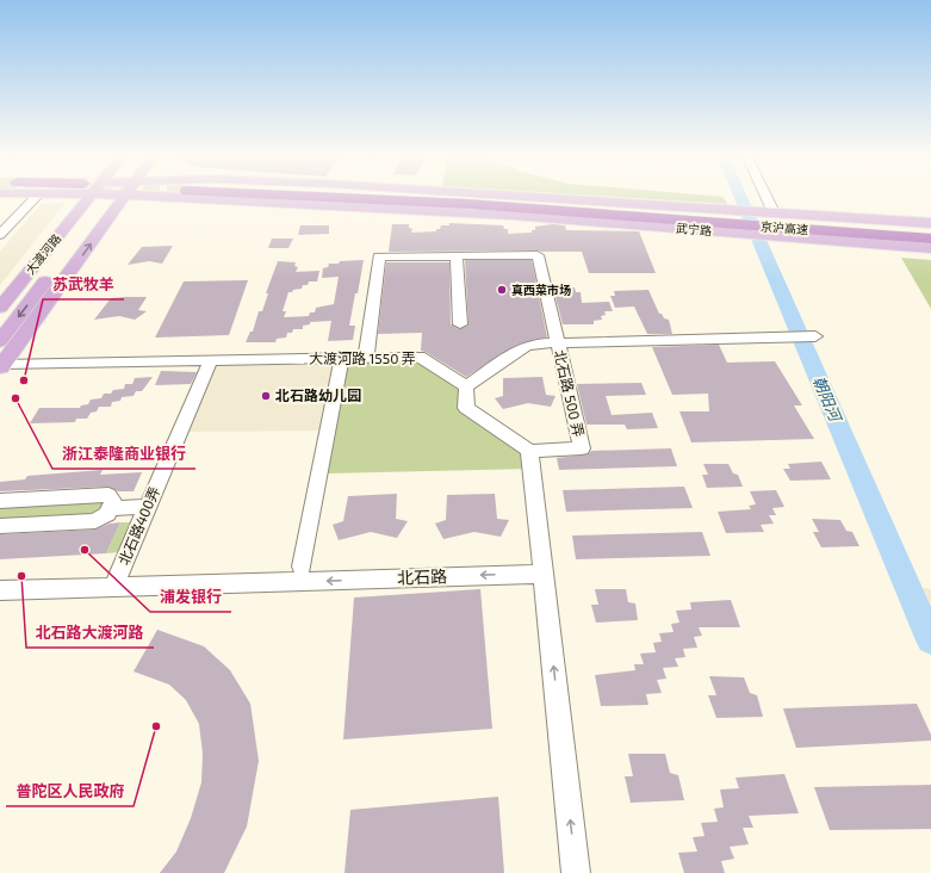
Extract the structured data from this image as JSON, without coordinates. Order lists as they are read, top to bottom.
{
  "streets": {
    "highway": ["京沪高速"],
    "main road": ["武宁路", "大渡河路"],
    "street": [
      "大渡河路 1550 弄",
      "北石路 500 弄",
      "北石路400弄",
      "北石路"
    ]
  },
  "crossings": [
    ["大渡河路", "大渡河路 1550 弄"],
    ["大渡河路 1550 弄", "北石路400弄"],
    ["北石路400弄", "北石路"]
  ],
  "one_way": ["北石路"],
  "water": ["朝阳河"],
  "places": [
    "真西菜市场",
    "苏武牧羊",
    "北石路幼儿园",
    "浙江泰隆商业银行",
    "浦发银行",
    "北石路大渡河路",
    "普陀区人民政府"
  ]
}
